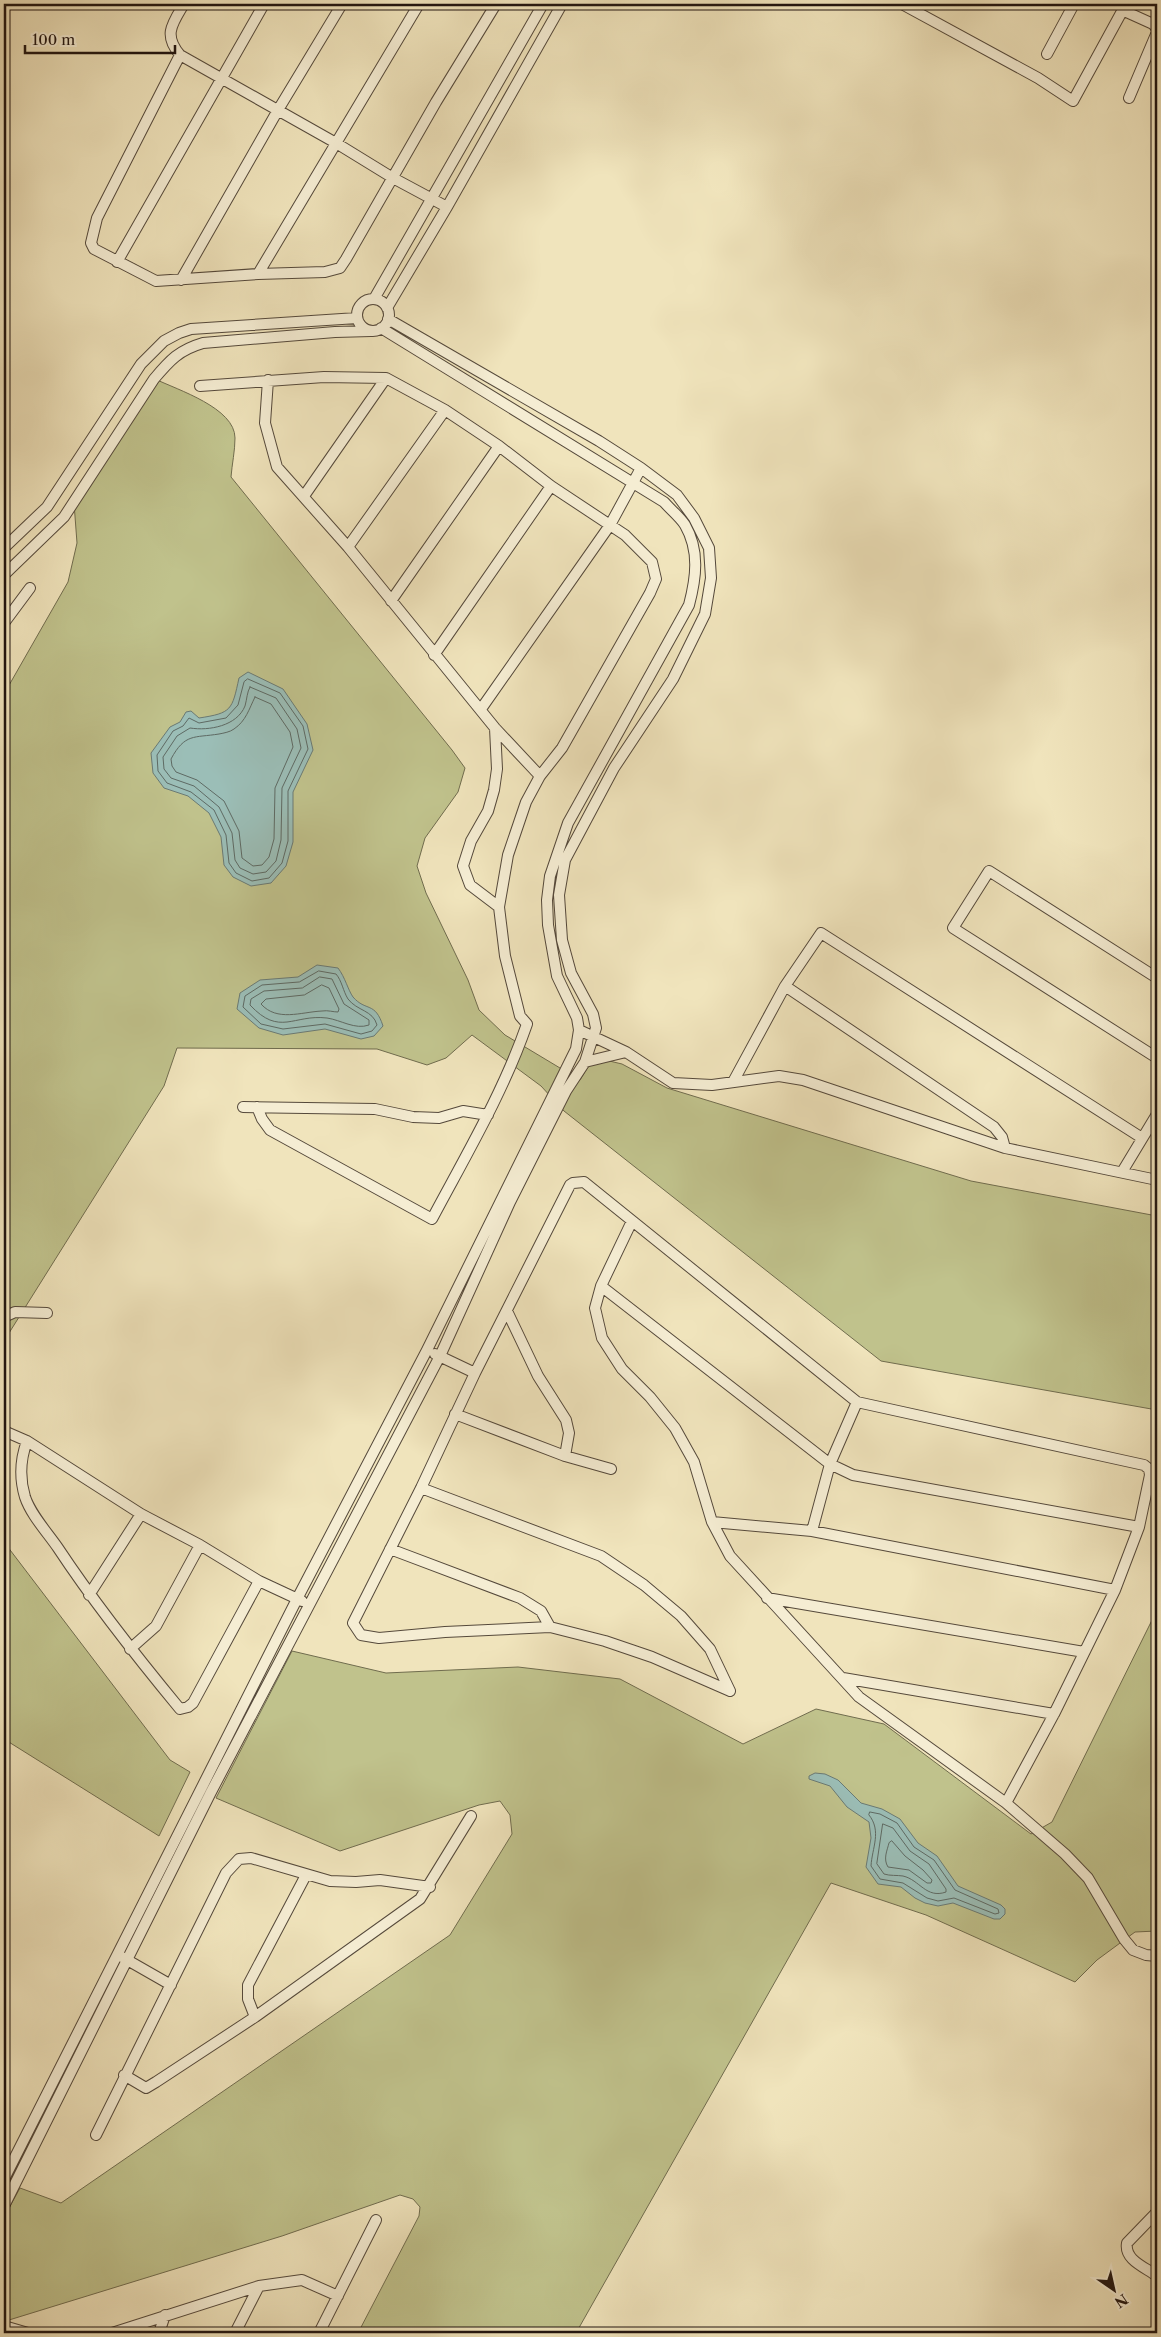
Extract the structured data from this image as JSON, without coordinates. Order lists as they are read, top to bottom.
{
  "scale_bar": "100 m",
  "north": "bottom right"
}
